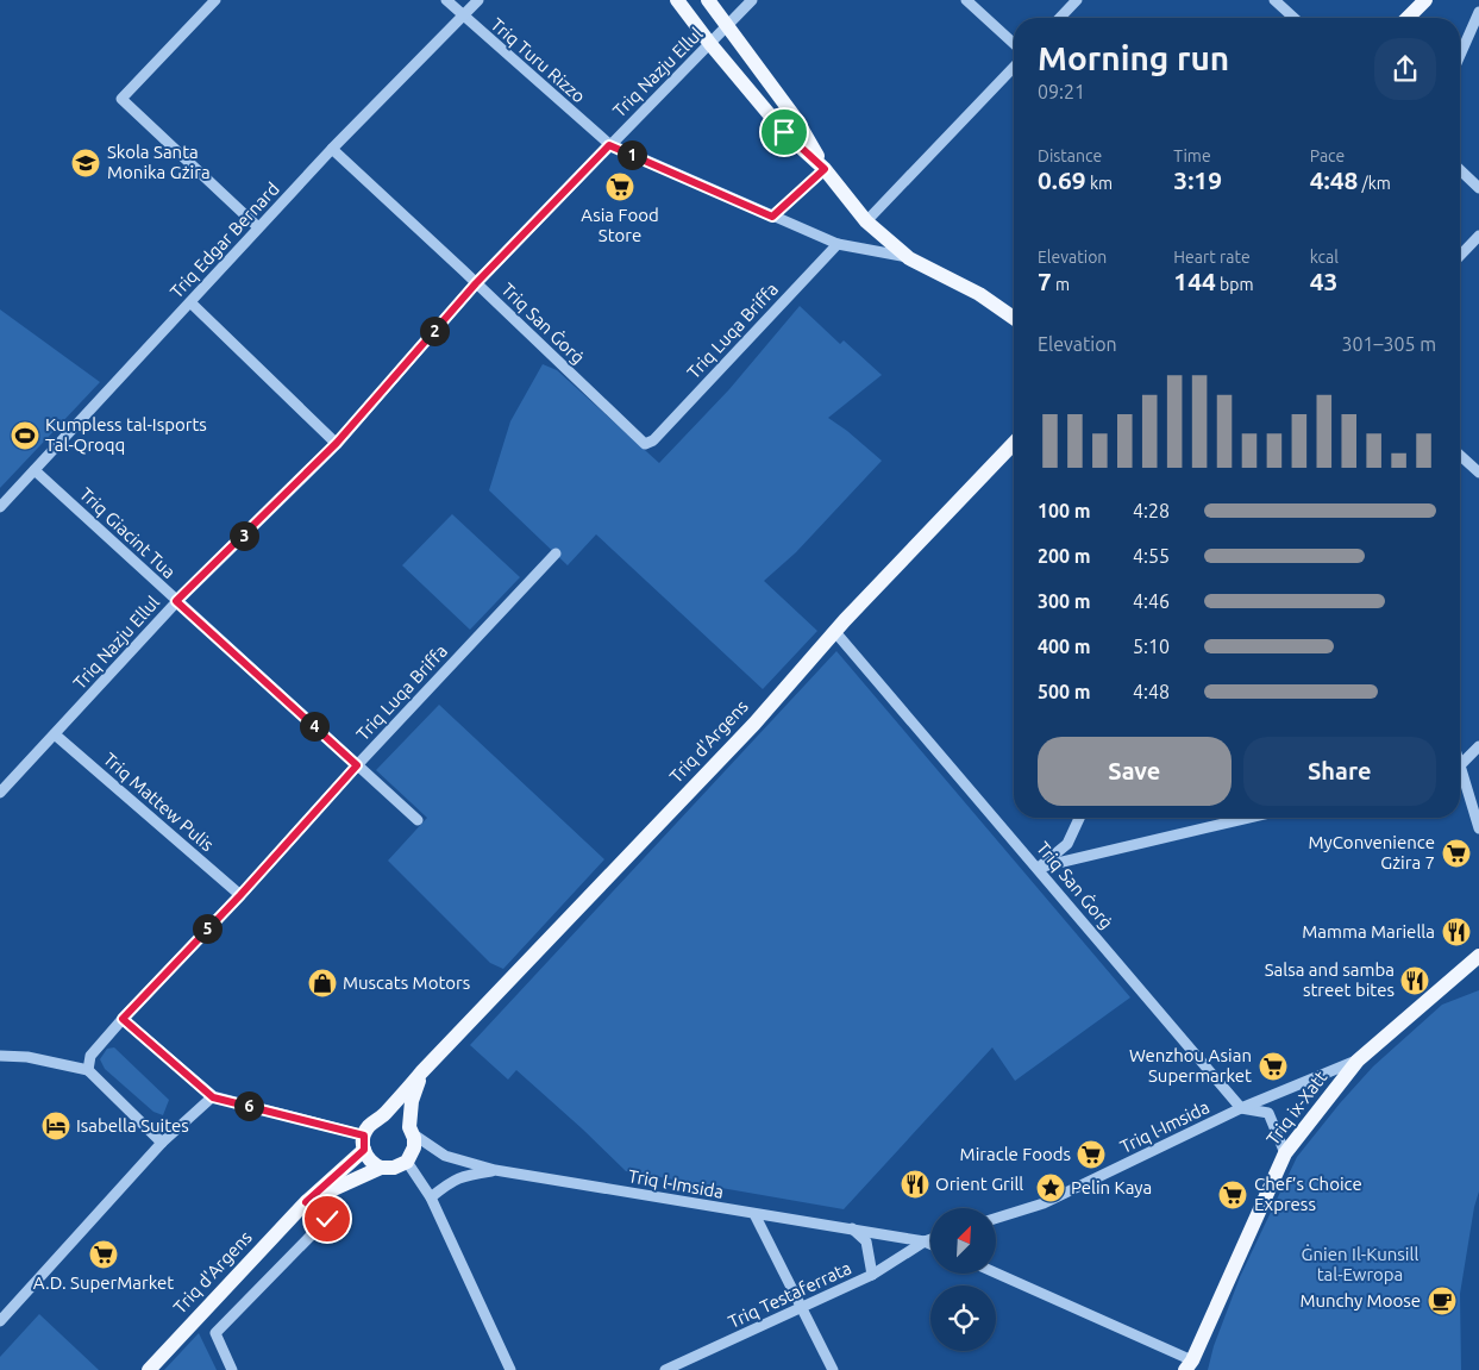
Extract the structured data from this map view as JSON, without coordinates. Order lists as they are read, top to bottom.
{
  "streets": {
    "main road": ["Triq d'Argens", "Triq ix-Xatt"],
    "street": [
      "Triq Turu Rizzo",
      "Triq Nazju Ellul",
      "Triq Edgar Bernard",
      "Triq San Ġorġ",
      "Triq Luqa Briffa",
      "Triq Giacint Tua",
      "Triq Mattew Pulis",
      "Triq l-Imsida",
      "Triq Testaferrata"
    ]
  },
  "crossings": [
    ["Triq Turu Rizzo", "Triq Nazju Ellul"],
    ["Triq Turu Rizzo", "Triq Edgar Bernard"],
    ["Triq Turu Rizzo", "Triq Luqa Briffa"],
    ["Triq Nazju Ellul", "Triq San Ġorġ"],
    ["Triq Nazju Ellul", "Triq Giacint Tua"],
    ["Triq Nazju Ellul", "Triq Mattew Pulis"],
    ["Triq Edgar Bernard", "Triq San Ġorġ"],
    ["Triq Edgar Bernard", "Triq Giacint Tua"],
    ["Triq San Ġorġ", "Triq Luqa Briffa"],
    ["Triq San Ġorġ", "Triq d'Argens"],
    ["Triq San Ġorġ", "Triq l-Imsida"],
    ["Triq Luqa Briffa", "Triq Giacint Tua"],
    ["Triq Luqa Briffa", "Triq Mattew Pulis"],
    ["Triq d'Argens", "Triq l-Imsida"],
    ["Triq ix-Xatt", "Triq l-Imsida"],
    ["Triq l-Imsida", "Triq Testaferrata"]
  ],
  "parks": ["Ġnien Il-Kunsill tal-Ewropa"],
  "places": {
    "school or university": ["Skola Santa Monika Gżira"],
    "supermarket": [
      "Asia Food Store",
      "MyConvenience Gżira 7",
      "Wenzhou Asian Supermarket",
      "Miracle Foods",
      "Chef’s Choice Express",
      "A.D. SuperMarket"
    ],
    "sports": ["Kumpless tal-Isports Tal-Qroqq"],
    "restaurant": ["Mamma Mariella", "Salsa and samba street bites", "Orient Grill"],
    "shop": ["Muscats Motors"],
    "hotel": ["Isabella Suites"],
    "place": ["Pelin Kaya"],
    "cafe": ["Munchy Moose"]
  },
  "north": "top right",
  "page": {
    "heading": ["Morning run", "09:21"],
    "stats": [
      ["Distance", "0.69 km"],
      ["Time", "3:19"],
      ["Pace", "4:48 /km"],
      ["Elevation", "7 m"],
      ["Heart rate", "144 bpm"],
      ["kcal", "43"]
    ],
    "pins": [
      "1",
      "2",
      "3",
      "4",
      "5",
      "6"
    ],
    "chart": ["Elevation", "301–305 m"],
    "list": [
      {
        "name": "100 m",
        "note": "4:28"
      },
      {
        "name": "200 m",
        "note": "4:55"
      },
      {
        "name": "300 m",
        "note": "4:46"
      },
      {
        "name": "400 m",
        "note": "5:10"
      },
      {
        "name": "500 m",
        "note": "4:48"
      }
    ],
    "buttons": ["Save", "Share"]
  }
}
